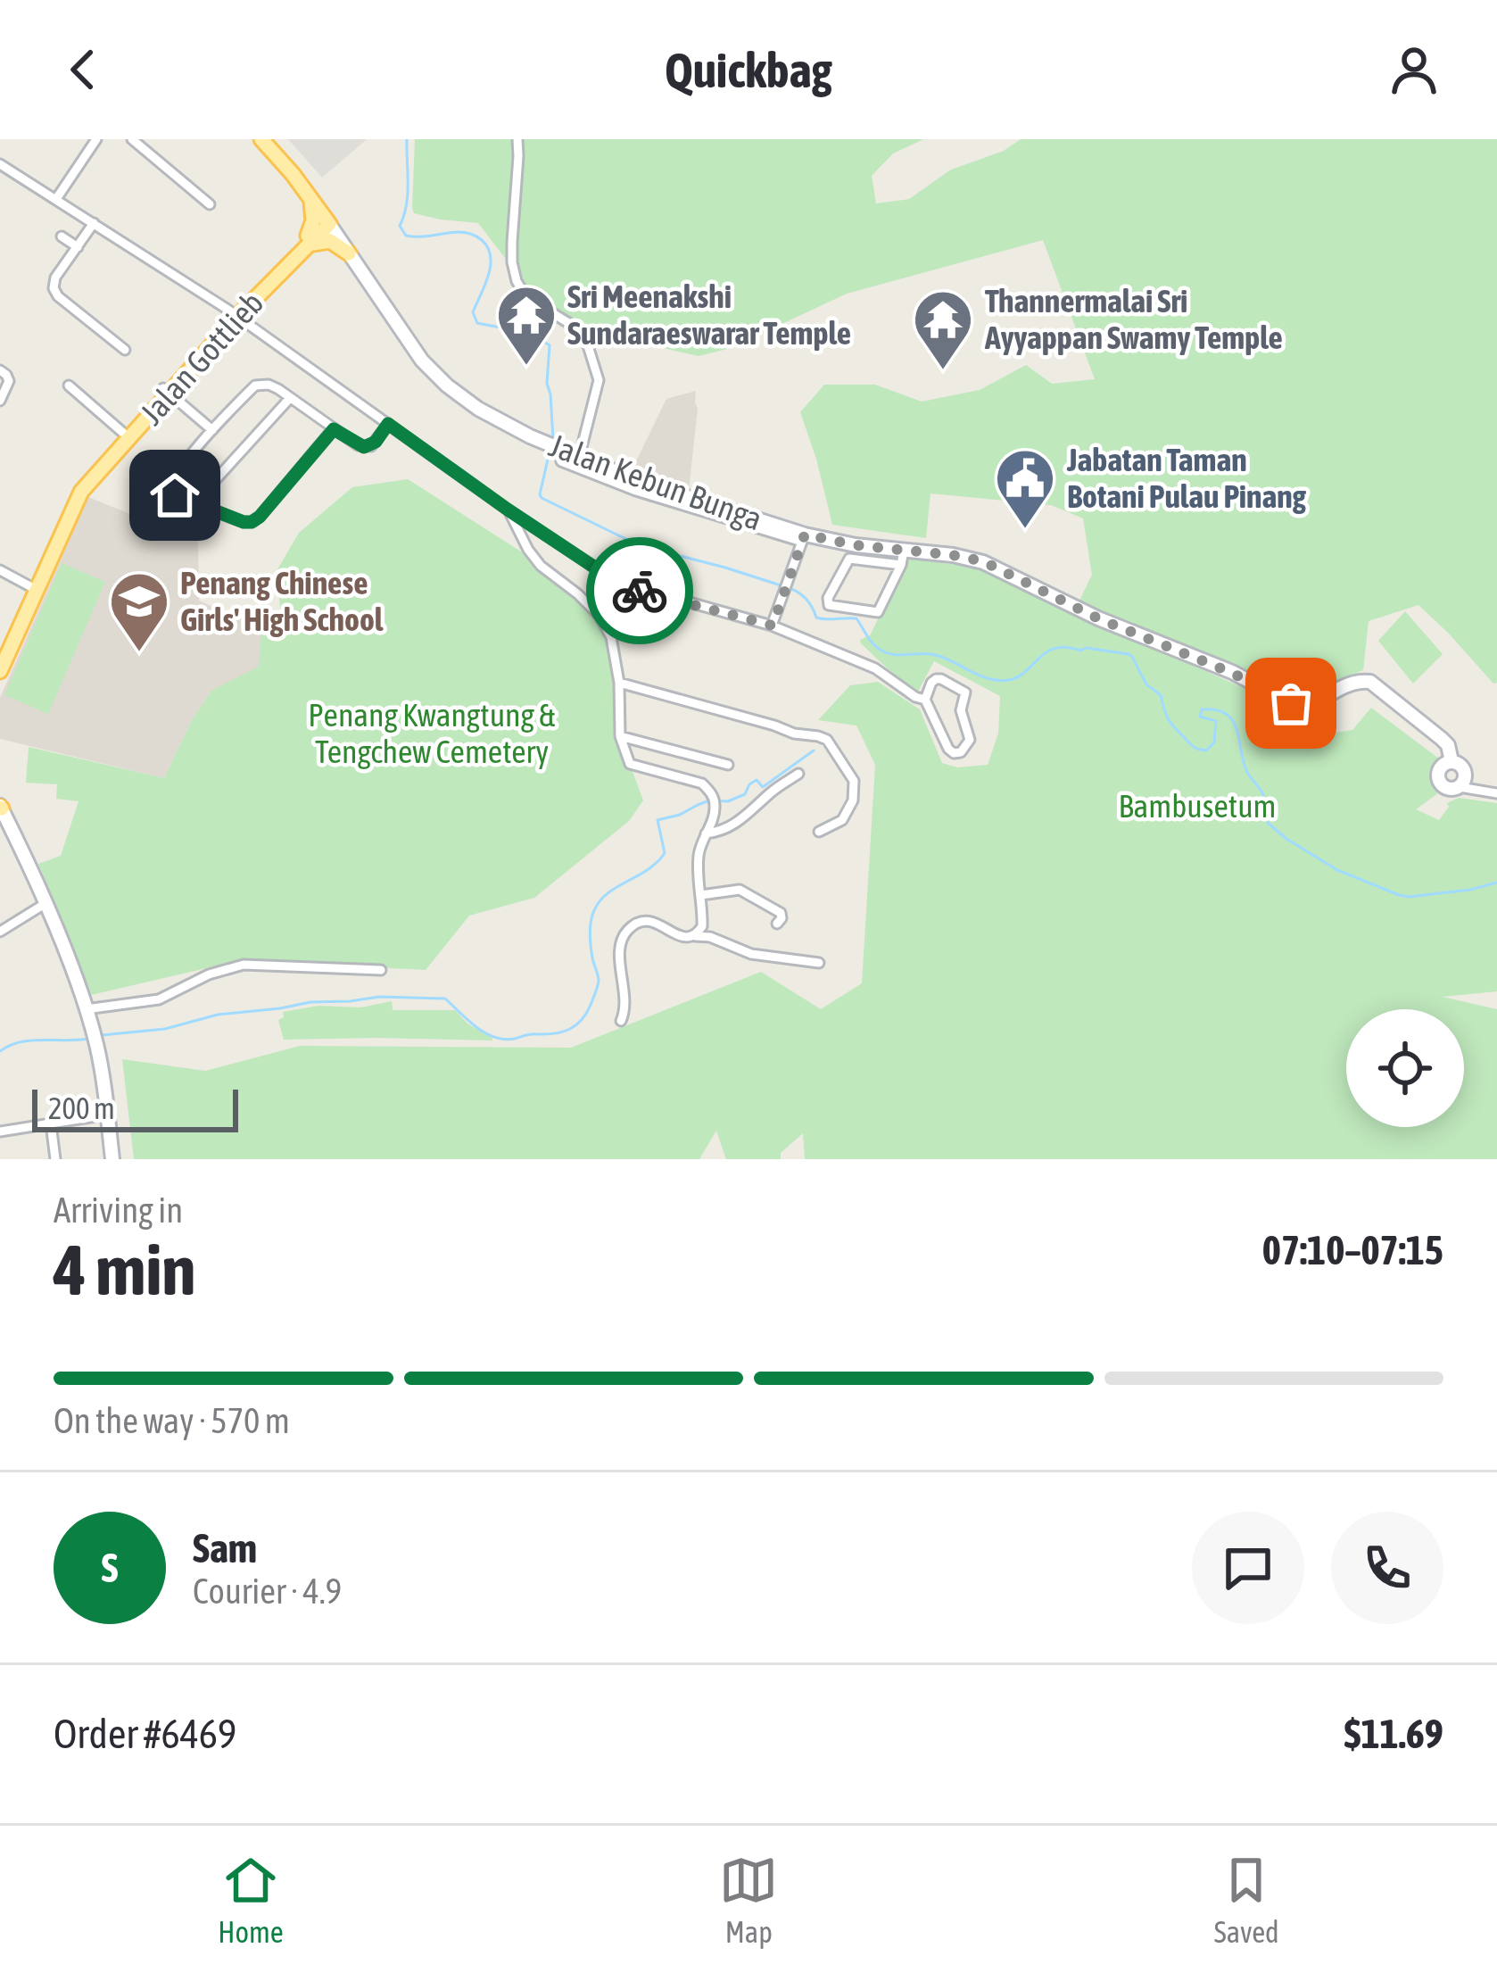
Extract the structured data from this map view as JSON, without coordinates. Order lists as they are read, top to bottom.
{
  "streets": {
    "main road": ["Jalan Gottlieb"],
    "street": ["Jalan Kebun Bunga"]
  },
  "crossings": [
    ["Jalan Gottlieb", "Jalan Kebun Bunga"]
  ],
  "parks": ["Penang Kwangtung & Tengchew Cemetery", "Bambusetum"],
  "places": {
    "temple": ["Sri Meenakshi Sundaraeswarar Temple", "Thannermalai Sri Ayyappan Swamy Temple"],
    "public building": ["Jabatan Taman Botani Pulau Pinang"],
    "school or university": ["Penang Chinese Girls' High School"]
  },
  "scale_bar": "200 m",
  "page": {
    "header": "Quickbag",
    "scale": "200 m",
    "heading": ["4 min", "Arriving in", "07:10–07:15"],
    "panel": [
      "Sam",
      "Courier · 4.9",
      "Order #6469",
      "$11.69"
    ],
    "bar": "On the way · 570 m",
    "round": "S",
    "tabs": ["Home", "Map", "Saved"]
  }
}
